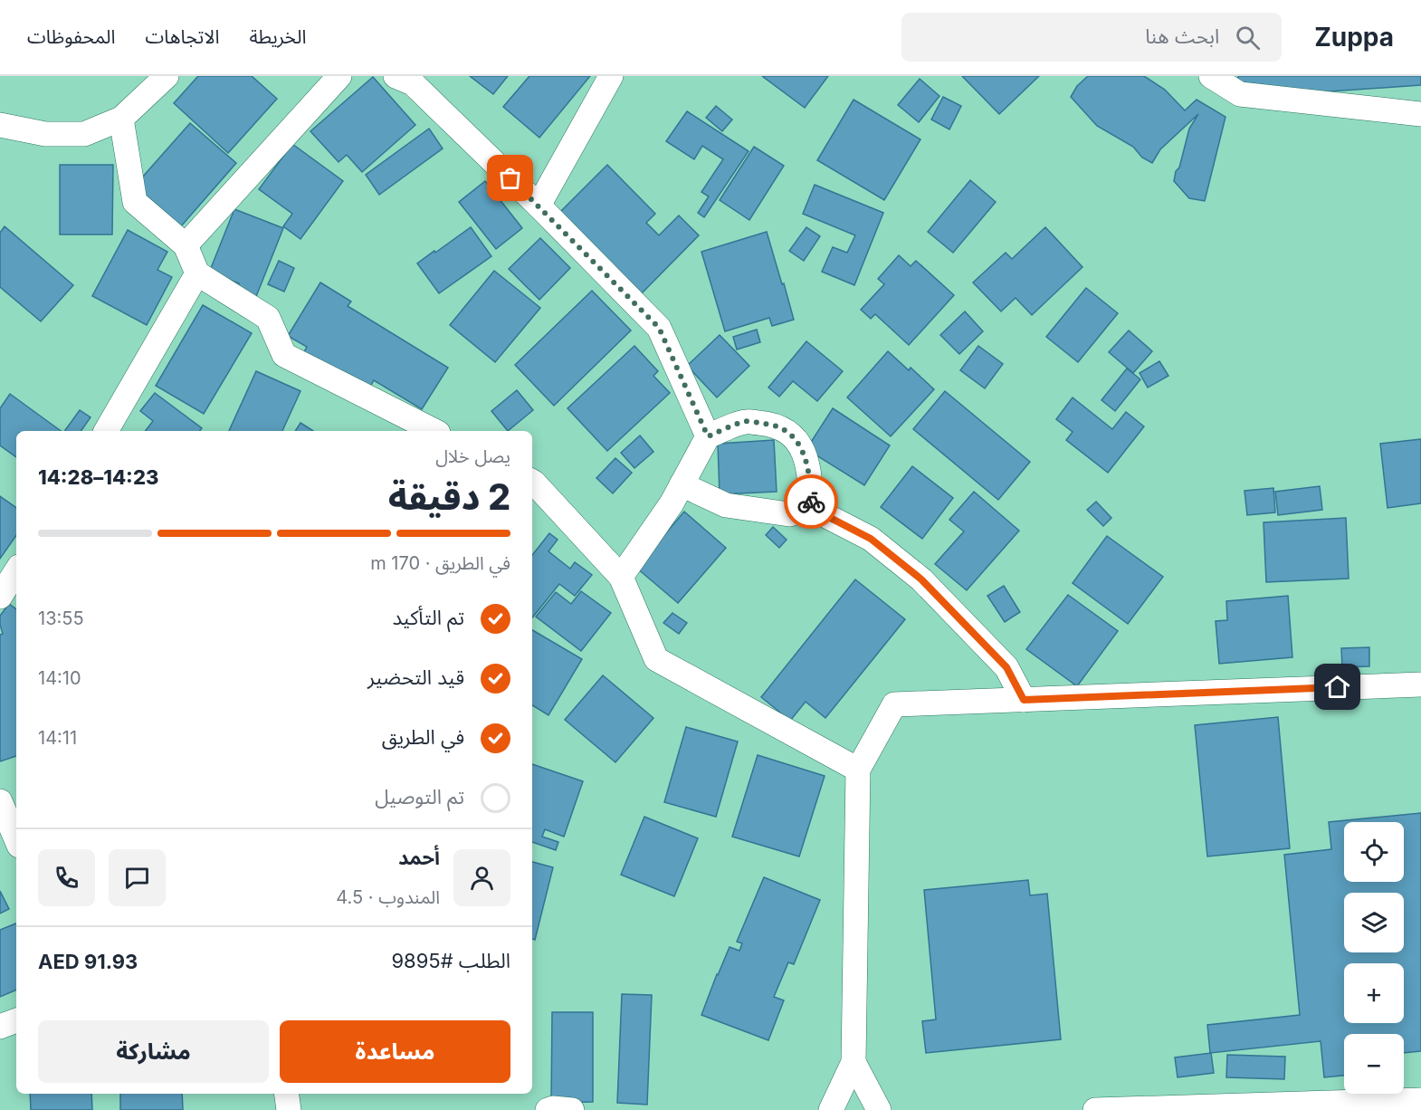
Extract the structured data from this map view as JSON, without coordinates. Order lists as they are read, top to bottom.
{
  "page": {
    "header": "Zuppa",
    "search": "ابحث هنا",
    "nav": ["الخريطة", "الاتجاهات", "المحفوظات"],
    "heading": ["2 دقيقة", "يصل خلال", "14:23–14:28"],
    "panel": [
      "أحمد",
      "المندوب · 4.5",
      "الطلب #9895",
      "AED 91.93"
    ],
    "bar": "في الطريق · 170 m",
    "list": [
      ["تم التأكيد", "13:55"],
      ["قيد التحضير", "14:10"],
      ["في الطريق", "14:11"],
      "تم التوصيل"
    ],
    "map_buttons": ["+", "−"],
    "buttons": ["مساعدة", "مشاركة"]
  }
}
